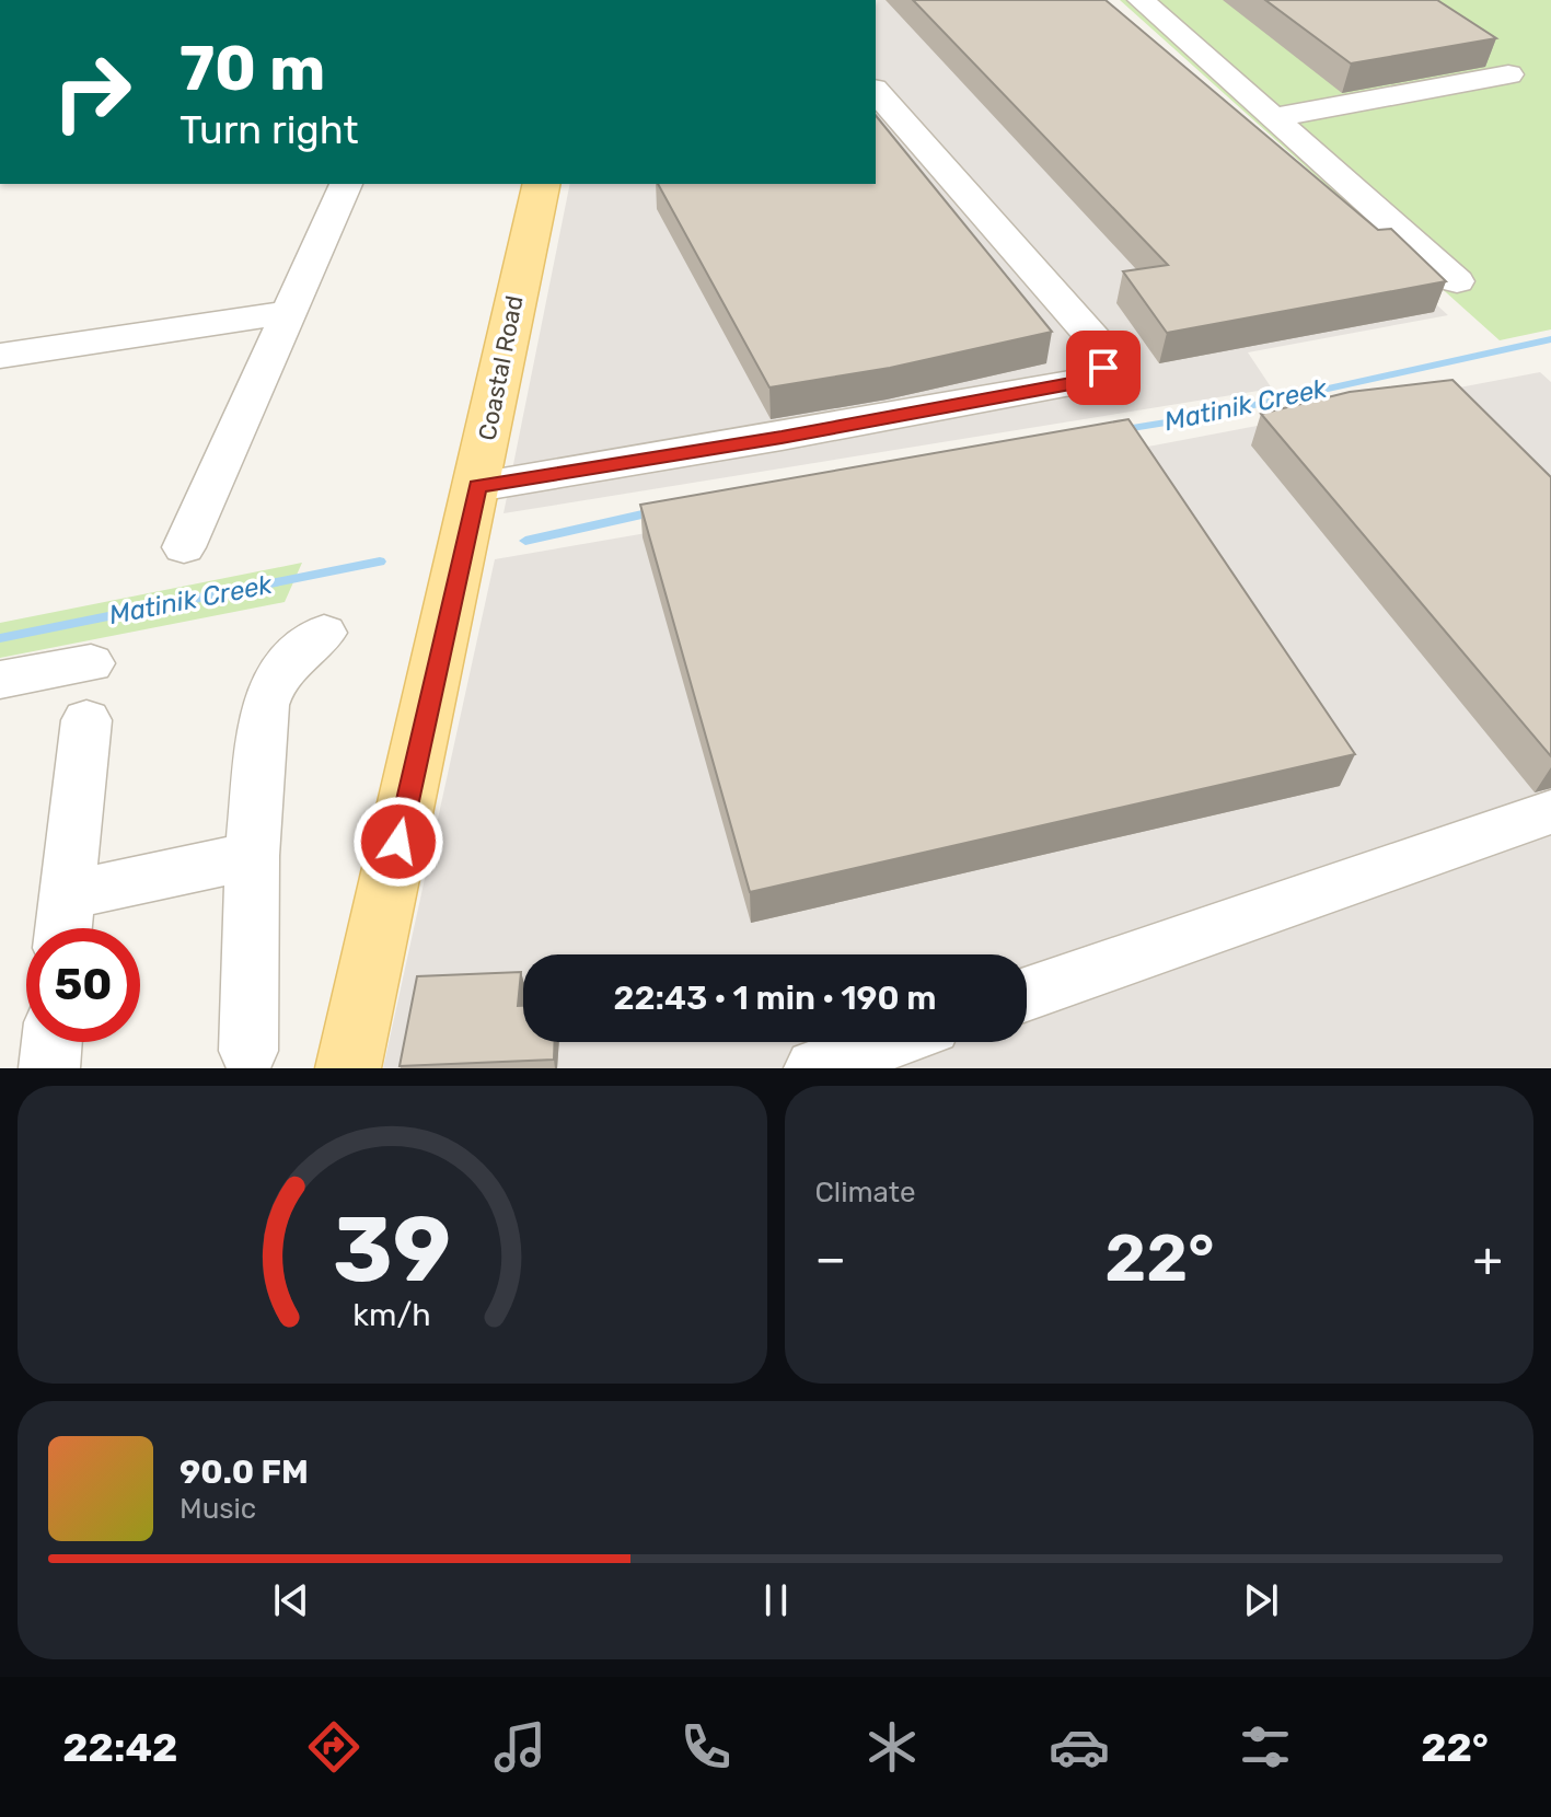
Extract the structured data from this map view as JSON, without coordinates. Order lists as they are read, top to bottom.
{
  "streets": {
    "main road": ["Coastal Road"]
  },
  "water": ["Matinik Creek"],
  "page": {
    "turn": ["70 m", "Turn right"],
    "limit": "50",
    "trip": "22:43 · 1 min · 190 m",
    "tile": "Climate",
    "heat": ["−", "22°", "+"],
    "song": ["90.0 FM", "Music"],
    "tabs": ["22:42", "22°"],
    "gauge": ["39", "km/h"]
  }
}
